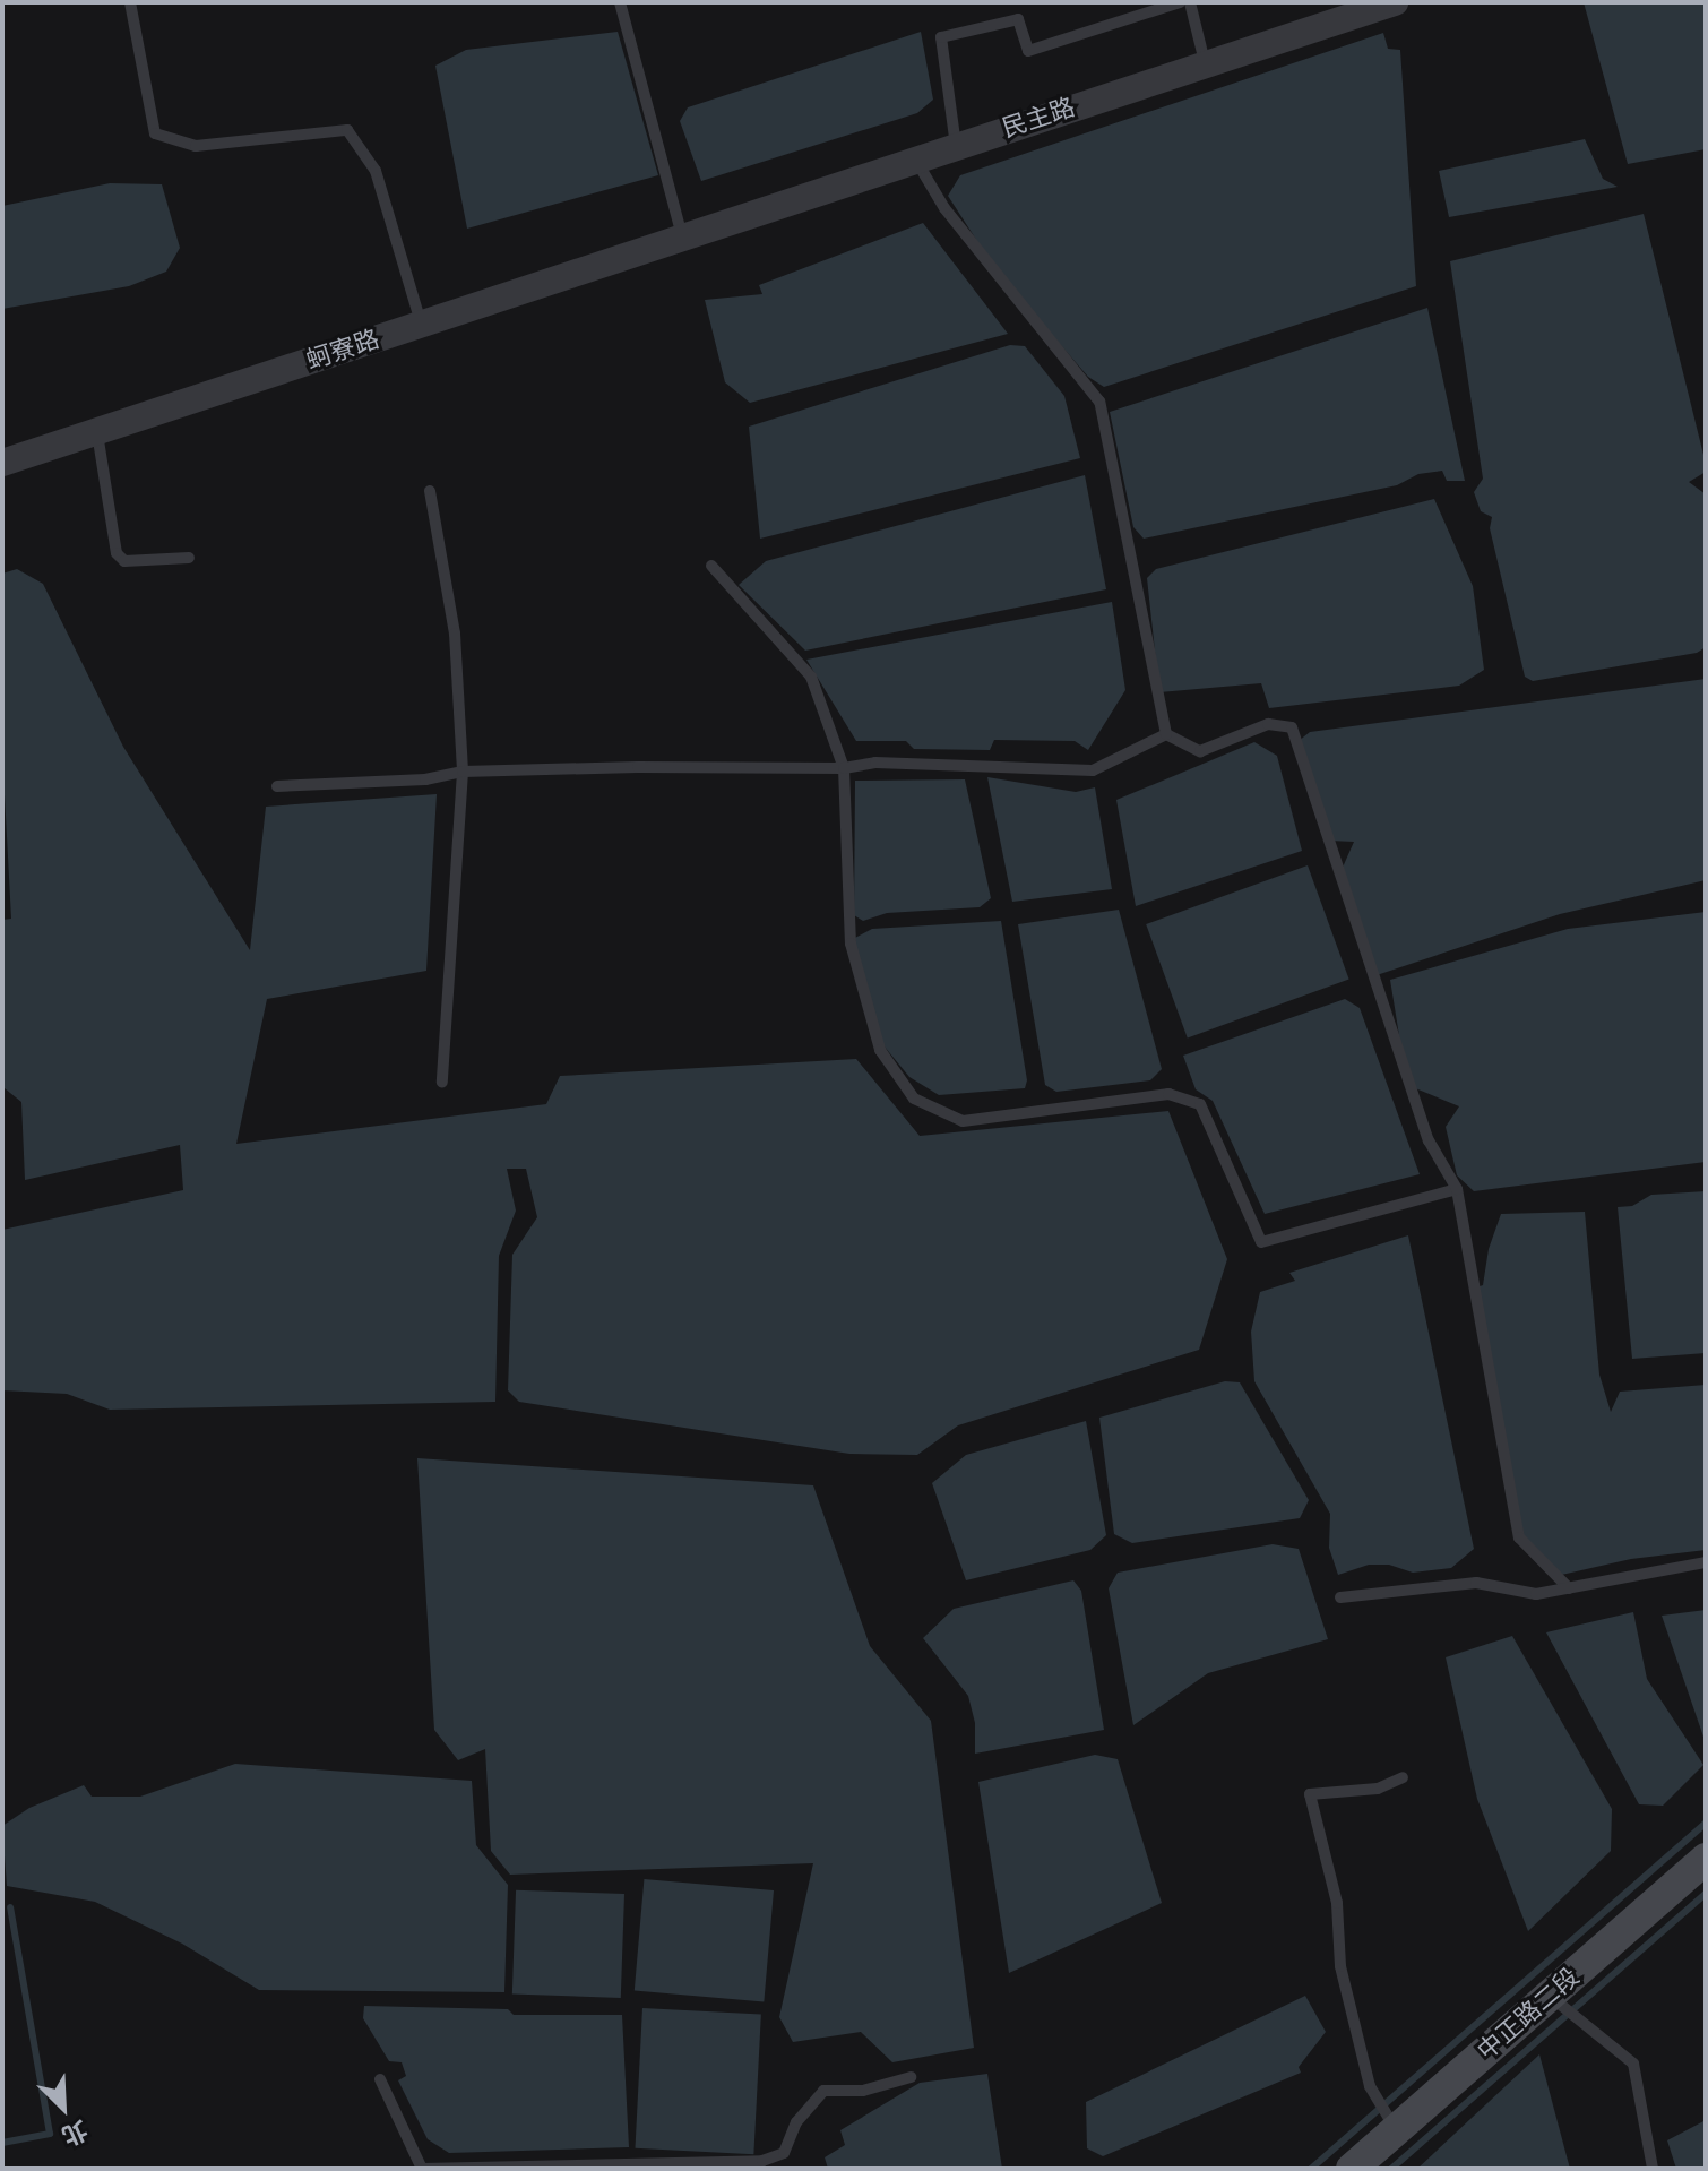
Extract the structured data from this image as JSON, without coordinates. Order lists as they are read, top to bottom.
{
  "streets": {
    "main road": ["中正路二段"],
    "street": ["民主路", "蚵寮路"]
  },
  "crossings": [
    ["民主路", "蚵寮路"]
  ],
  "north": "bottom right"
}
